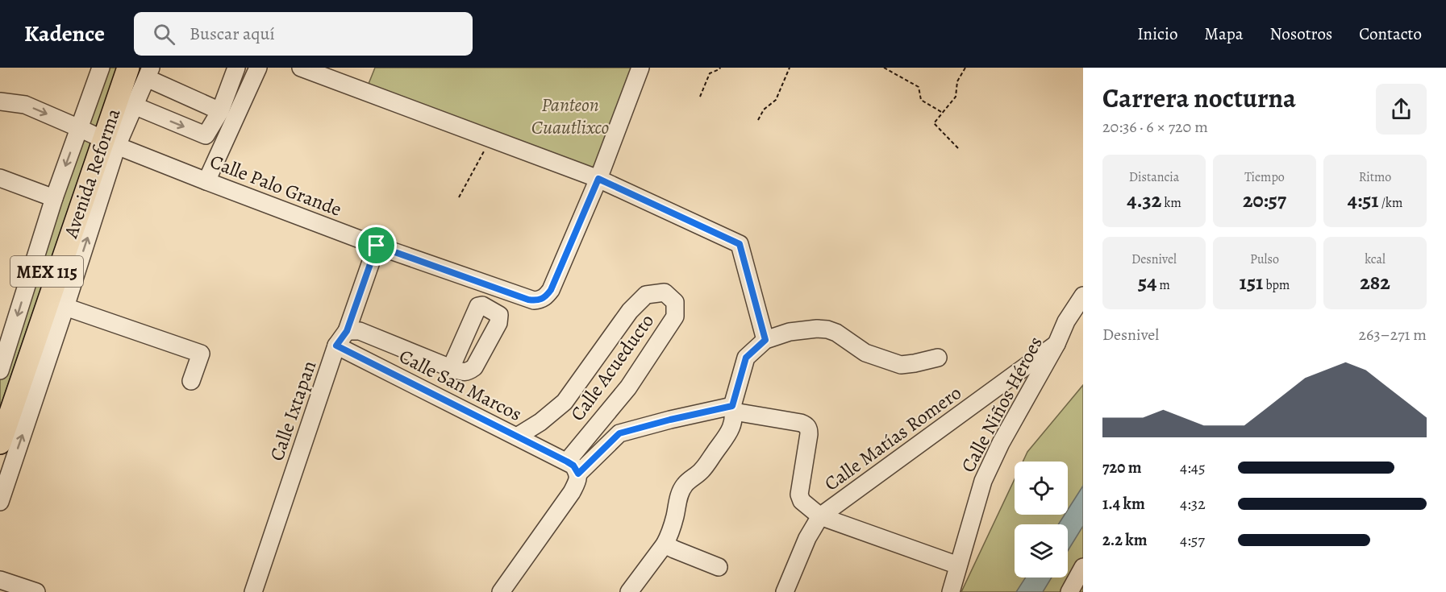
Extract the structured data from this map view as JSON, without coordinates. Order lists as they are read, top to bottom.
{
  "streets": {
    "main road": ["Avenida Reforma", "MEX 115"],
    "street": [
      "Calle Palo Grande",
      "Calle Acueducto",
      "Calle San Marcos",
      "Calle Niños Héroes",
      "Calle Ixtapan",
      "Calle Matías Romero"
    ]
  },
  "crossings": [
    ["Avenida Reforma", "Calle Palo Grande"],
    ["Calle Palo Grande", "Calle Ixtapan"],
    ["Calle Acueducto", "Calle San Marcos"],
    ["Calle San Marcos", "Calle Ixtapan"],
    ["Calle Niños Héroes", "Calle Matías Romero"]
  ],
  "parks": ["Panteon Cuautlixco"],
  "page": {
    "header": "Kadence",
    "search": "Buscar aquí",
    "nav": [
      "Inicio",
      "Mapa",
      "Nosotros",
      "Contacto"
    ],
    "heading": ["Carrera nocturna", "20:36 · 6 × 720 m"],
    "stats": [
      ["Distancia", "4.32 km"],
      ["Tiempo", "20:57"],
      ["Ritmo", "4:51 /km"],
      ["Desnivel", "54 m"],
      ["Pulso", "151 bpm"],
      ["kcal", "282"]
    ],
    "chart": ["Desnivel", "263–271 m"],
    "list": [
      {
        "name": "720 m",
        "note": "4:45"
      },
      {
        "name": "1.4 km",
        "note": "4:32"
      },
      {
        "name": "2.2 km",
        "note": "4:57"
      }
    ]
  }
}
